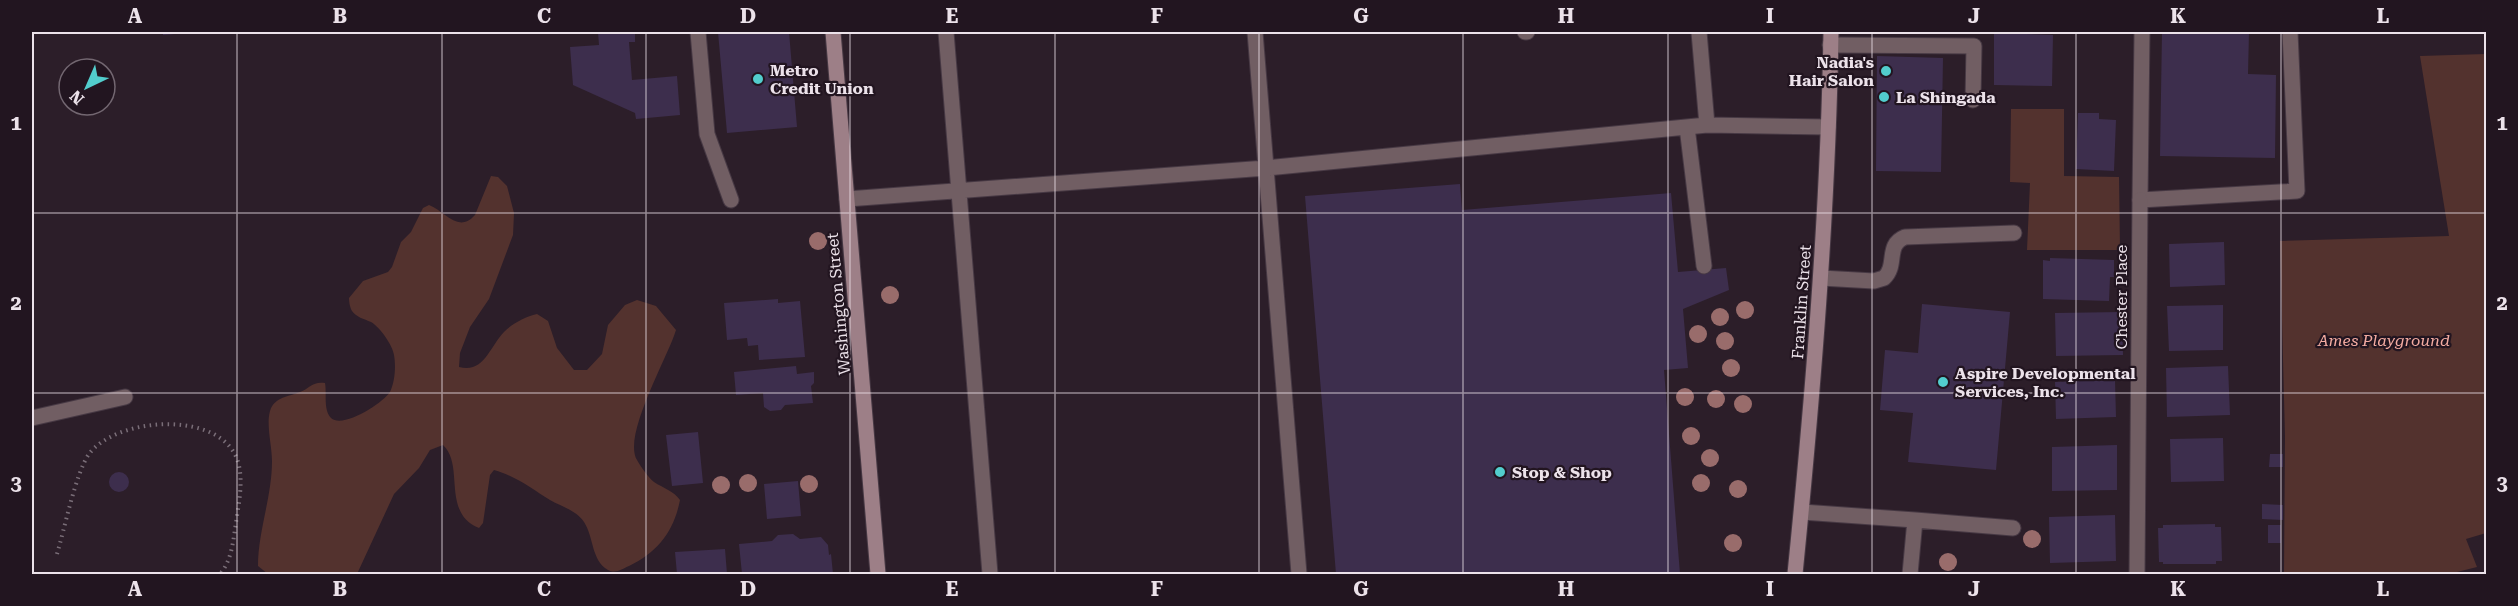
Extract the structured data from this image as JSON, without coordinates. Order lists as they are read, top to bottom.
{
  "streets": {
    "main road": ["Franklin Street", "Washington Street"],
    "street": ["Chester Place"]
  },
  "parks": ["Ames Playground"],
  "places": [
    "Nadia's Hair Salon",
    "Metro Credit Union",
    "La Shingada",
    "Aspire Developmental Services, Inc.",
    "Stop & Shop"
  ],
  "north": "bottom left",
  "grid": {
    "columns": [
      "A",
      "B",
      "C",
      "D",
      "E",
      "F",
      "G",
      "H",
      "I",
      "J",
      "K",
      "L"
    ],
    "rows": ["1", "2", "3"]
  }
}
